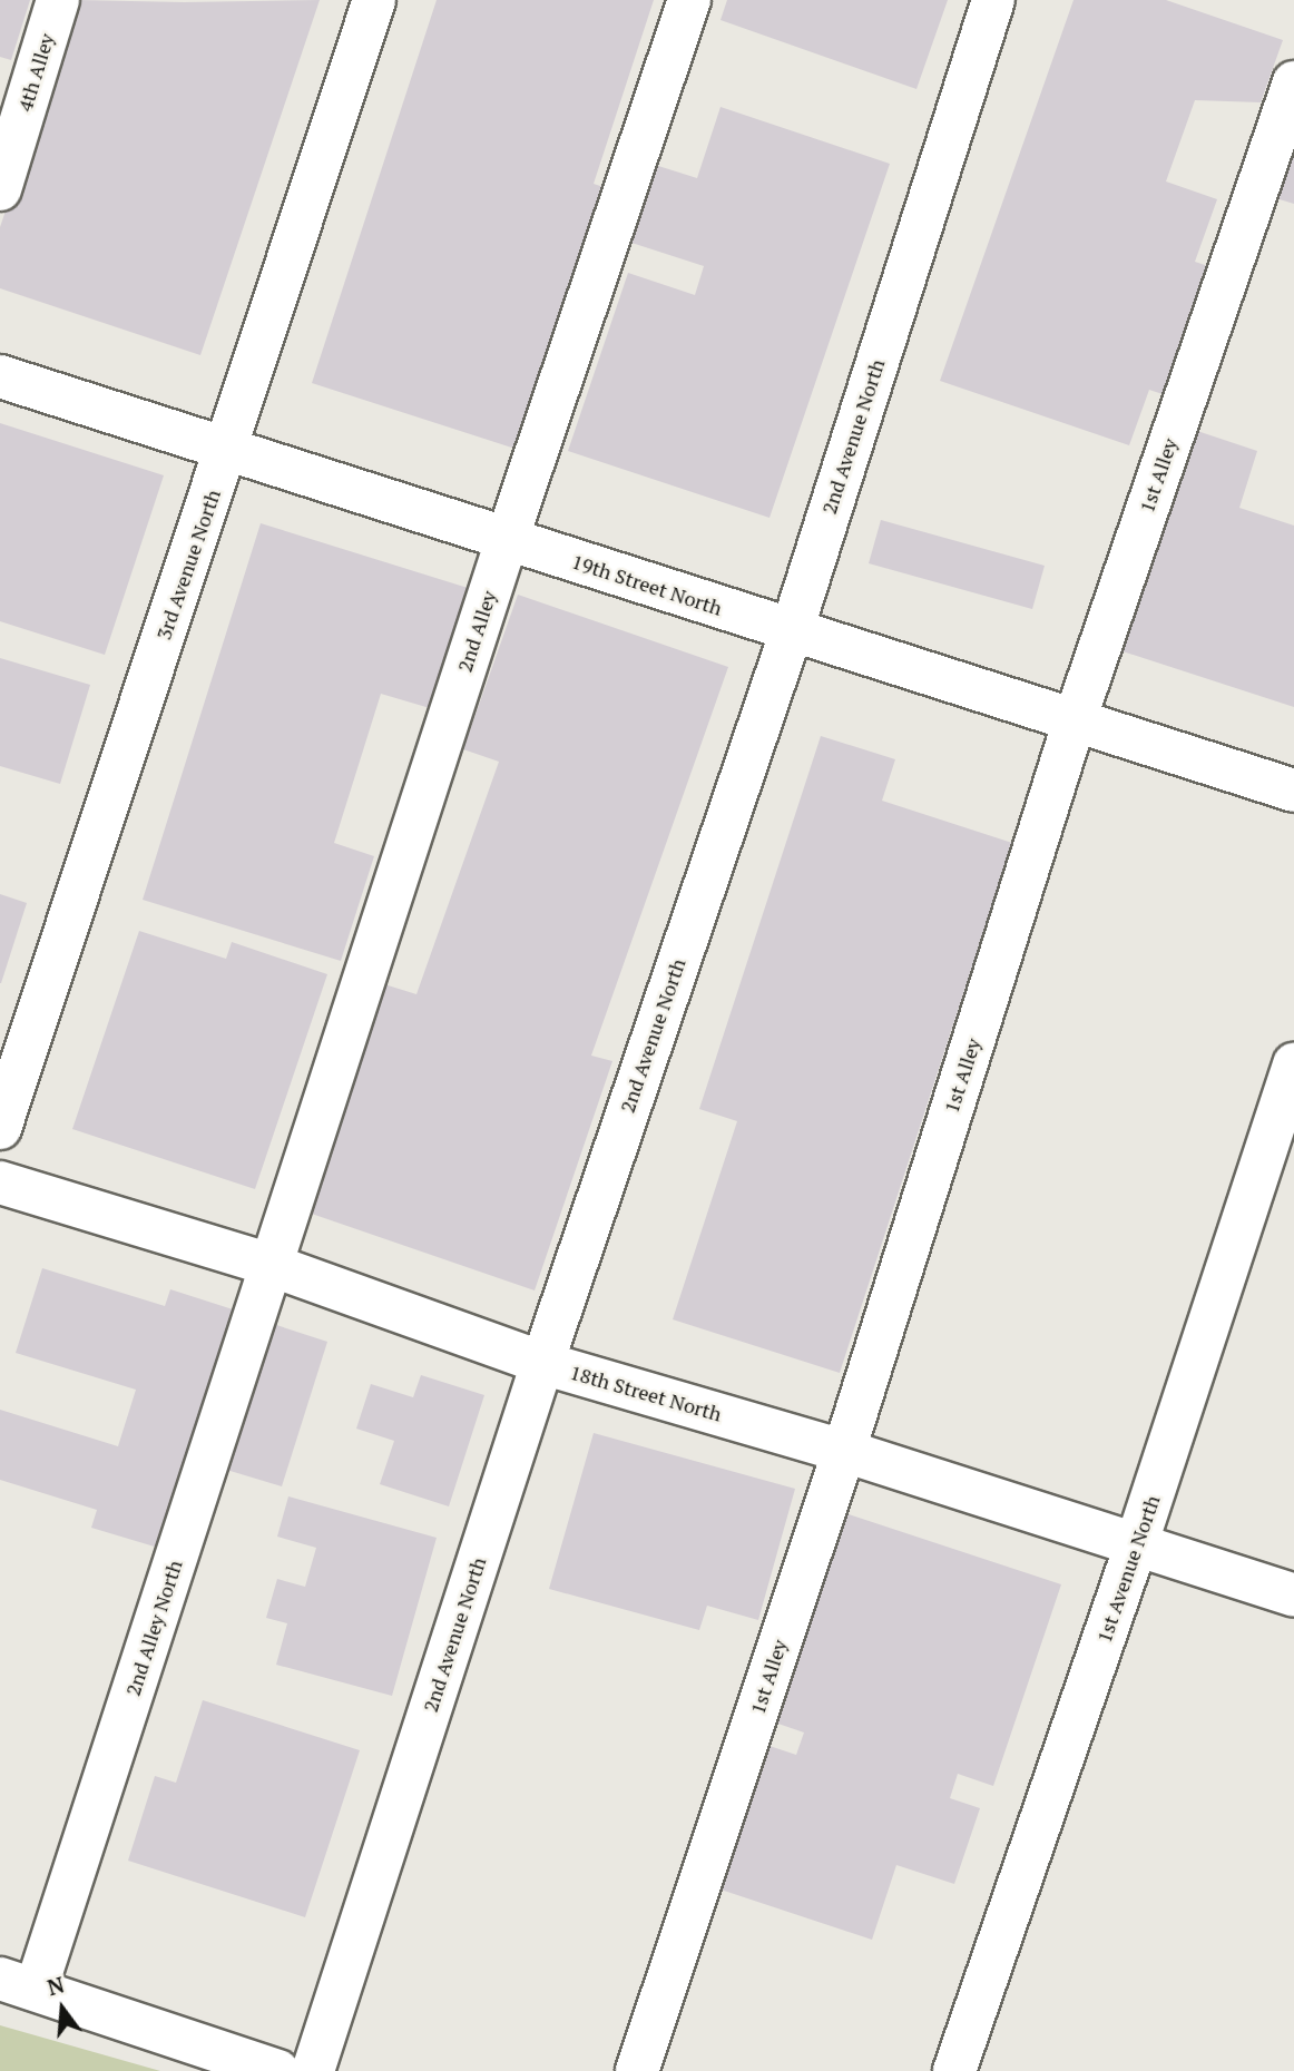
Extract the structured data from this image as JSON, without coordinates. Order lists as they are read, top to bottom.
{
  "streets": {
    "street": [
      "4th Alley",
      "2nd Avenue North",
      "1st Alley",
      "3rd Avenue North",
      "19th Street North",
      "2nd Alley",
      "18th Street North",
      "1st Avenue North",
      "2nd Alley North"
    ]
  },
  "crossings": [
    ["2nd Avenue North", "19th Street North"],
    ["2nd Avenue North", "18th Street North"],
    ["1st Alley", "19th Street North"],
    ["1st Alley", "18th Street North"],
    ["3rd Avenue North", "19th Street North"],
    ["19th Street North", "2nd Alley"],
    ["2nd Alley", "18th Street North"],
    ["2nd Alley", "2nd Alley North"],
    ["18th Street North", "1st Avenue North"],
    ["18th Street North", "2nd Alley North"]
  ],
  "north": "top"
}
